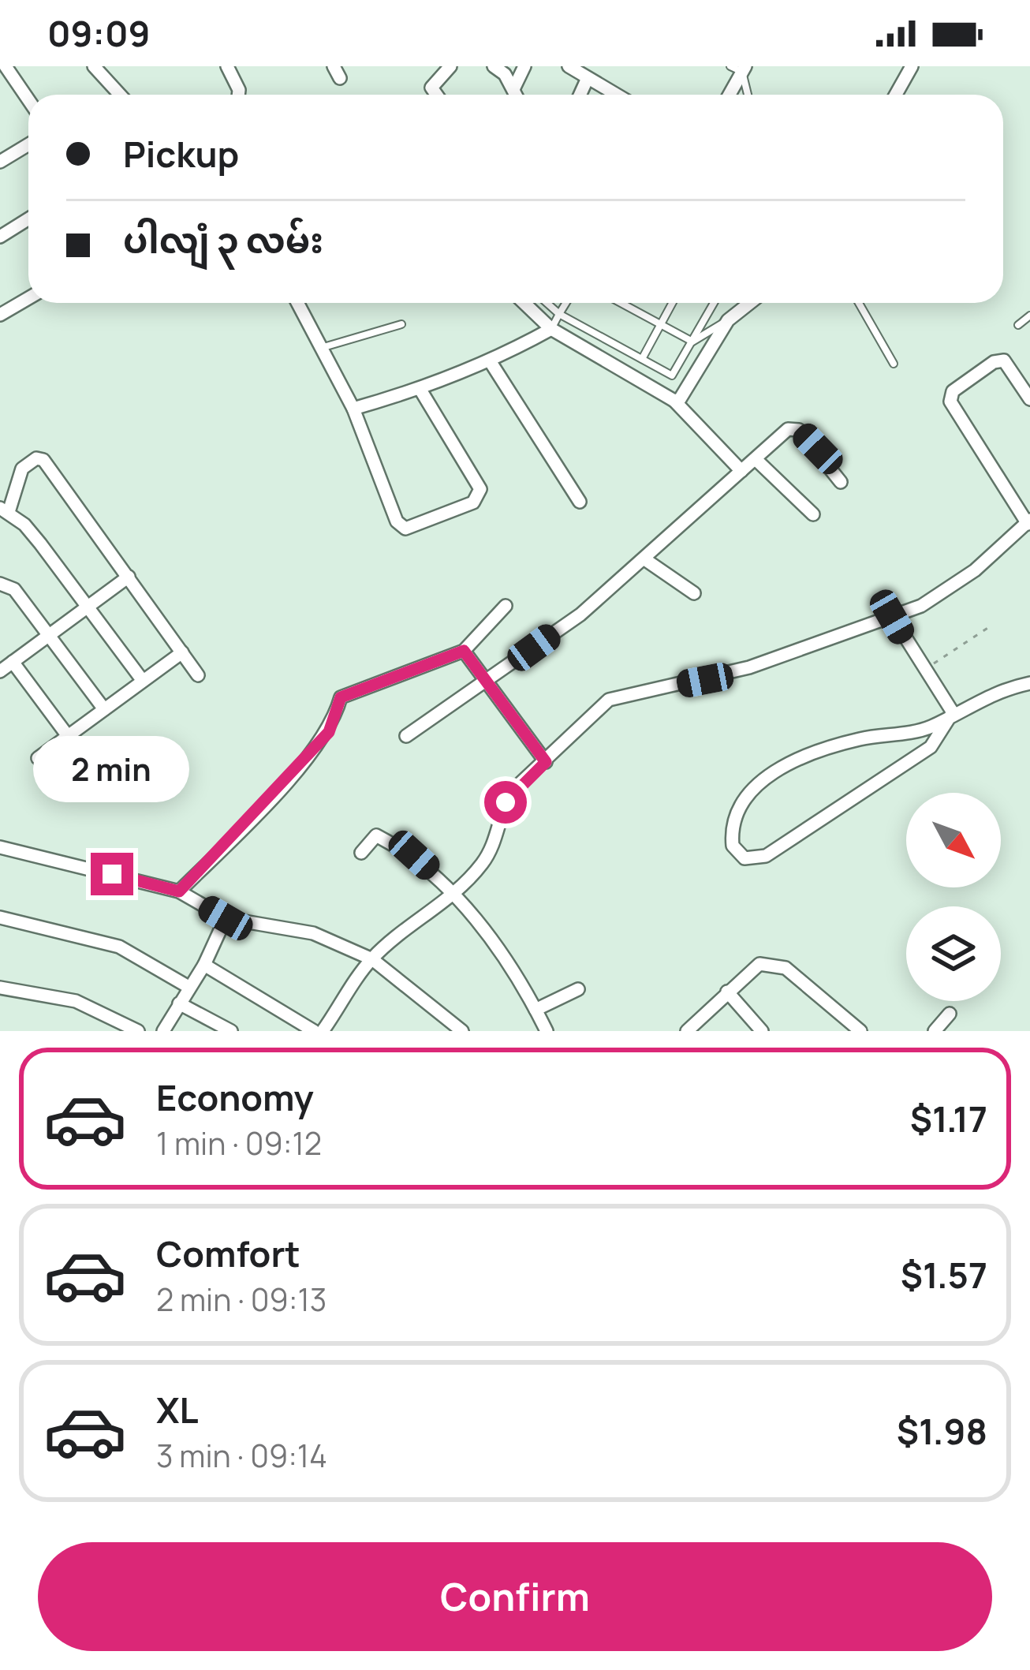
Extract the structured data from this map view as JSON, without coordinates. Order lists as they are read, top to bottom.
{
  "north": "bottom right",
  "page": {
    "status": "09:09",
    "banner": ["Pickup", "ပါလျံ ၃ လမ်း"],
    "bubble": "2 min",
    "list": [
      {
        "name": "Economy",
        "note": "1 min · 09:12",
        "value": "$1.17"
      },
      {
        "name": "Comfort",
        "note": "2 min · 09:13",
        "value": "$1.57"
      },
      {
        "name": "XL",
        "note": "3 min · 09:14",
        "value": "$1.98"
      }
    ],
    "buttons": "Confirm"
  }
}
